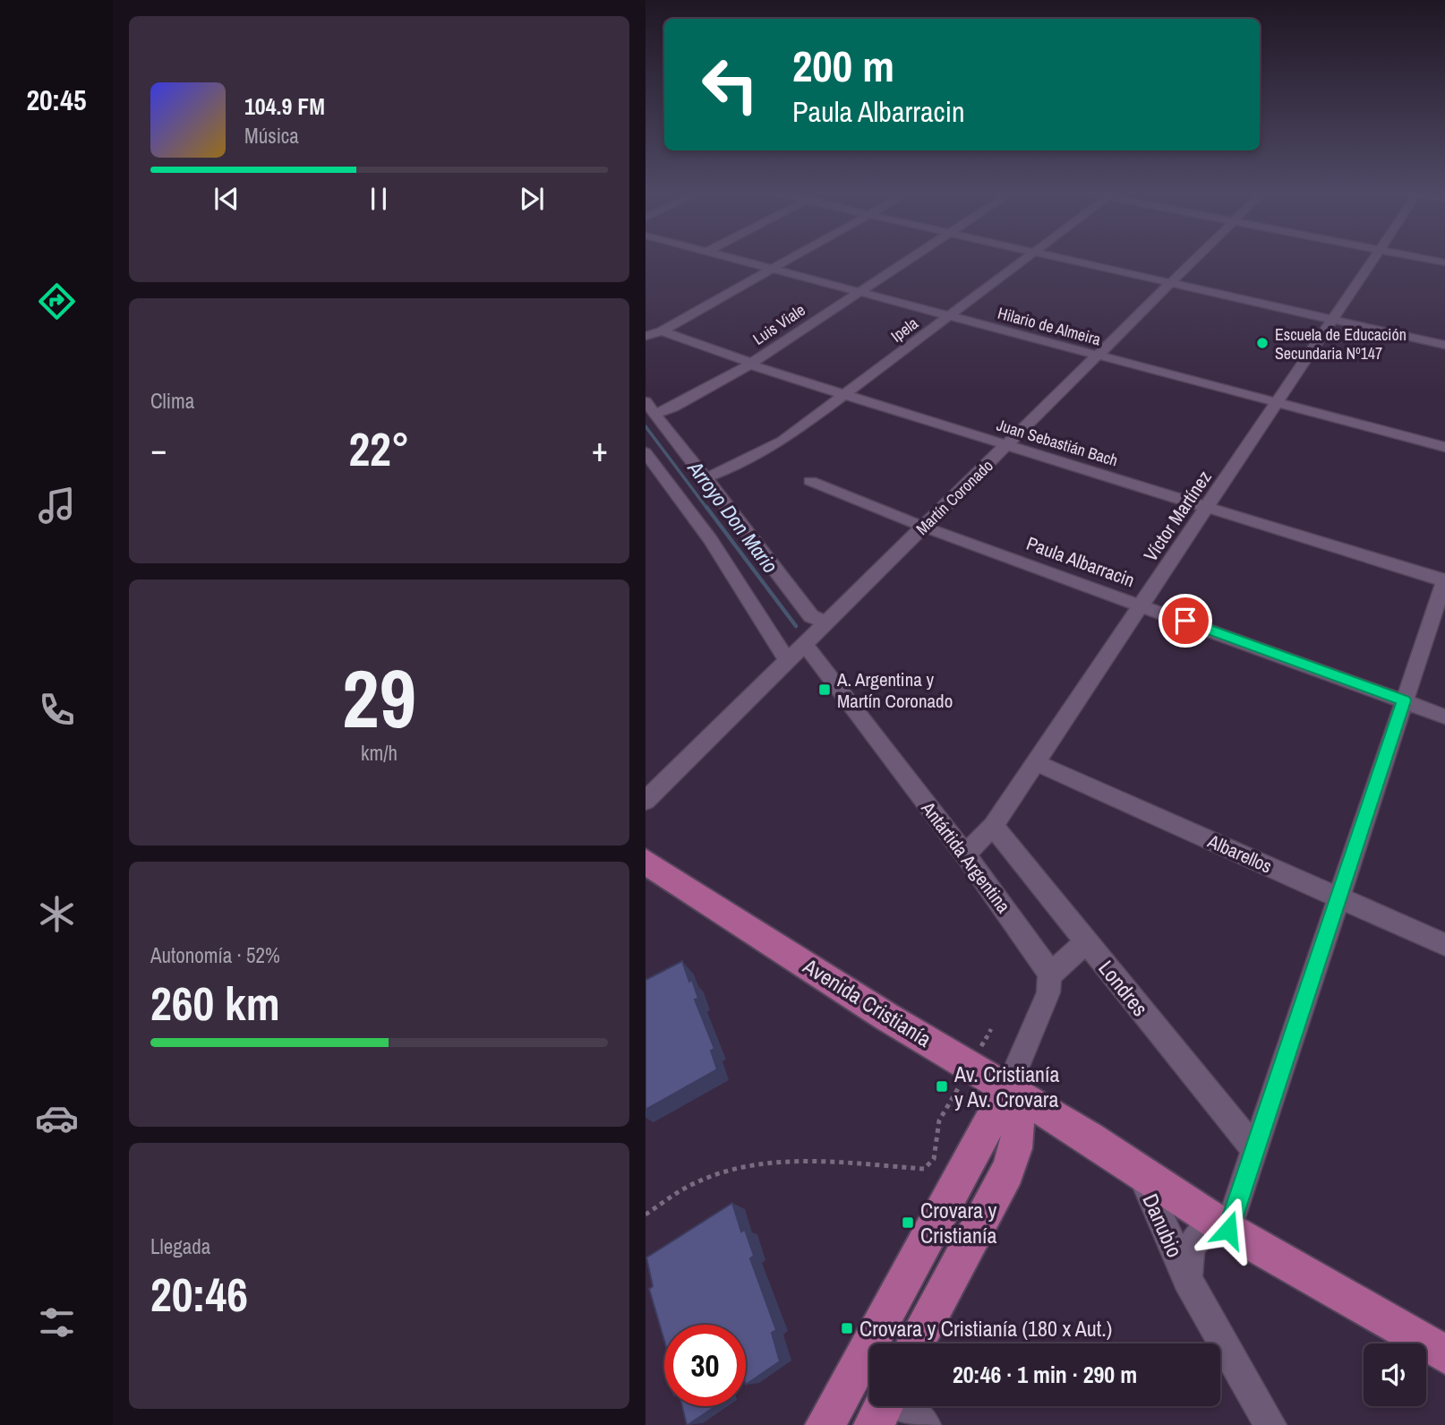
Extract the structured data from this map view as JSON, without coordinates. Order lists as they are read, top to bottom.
{
  "streets": {
    "main road": ["Avenida Cristianía"],
    "street": [
      "Luis Viale",
      "Hilario de Almeira",
      "Ipela",
      "Juan Sebastián Bach",
      "Martín Coronado",
      "Víctor Martínez",
      "Paula Albarracin",
      "Albarellos",
      "Antártida Argentina",
      "Londres",
      "Danubio"
    ]
  },
  "crossings": [
    ["Luis Viale", "Hilario de Almeira"],
    ["Luis Viale", "Juan Sebastián Bach"],
    ["Hilario de Almeira", "Ipela"],
    ["Hilario de Almeira", "Martín Coronado"],
    ["Hilario de Almeira", "Víctor Martínez"],
    ["Ipela", "Juan Sebastián Bach"],
    ["Juan Sebastián Bach", "Martín Coronado"],
    ["Juan Sebastián Bach", "Víctor Martínez"],
    ["Juan Sebastián Bach", "Danubio"],
    ["Martín Coronado", "Paula Albarracin"],
    ["Martín Coronado", "Antártida Argentina"],
    ["Víctor Martínez", "Paula Albarracin"],
    ["Víctor Martínez", "Albarellos"],
    ["Víctor Martínez", "Antártida Argentina"],
    ["Víctor Martínez", "Londres"],
    ["Paula Albarracin", "Danubio"],
    ["Albarellos", "Danubio"],
    ["Londres", "Danubio"],
    ["Avenida Cristianía", "Danubio"]
  ],
  "water": ["Arroyo Don Mario"],
  "places": {
    "other": ["Escuela de Educación Secundaria Nº147"],
    "transit": [
      "A. Argentina y Martín Coronado",
      "Av. Cristianía y Av. Crovara",
      "Crovara y Cristianía",
      "Crovara y Cristianía (180 x Aut.)"
    ]
  },
  "page": {
    "tabs": "20:45",
    "turn": ["200 m", "Paula Albarracin"],
    "song": ["104.9 FM", "Música"],
    "tile": [
      "Clima",
      ["29", "km/h"],
      ["Autonomía · 52%", "260 km"],
      ["Llegada", "20:46"]
    ],
    "heat": ["−", "22°", "+"],
    "limit": "30",
    "trip": "20:46 · 1 min · 290 m"
  }
}
